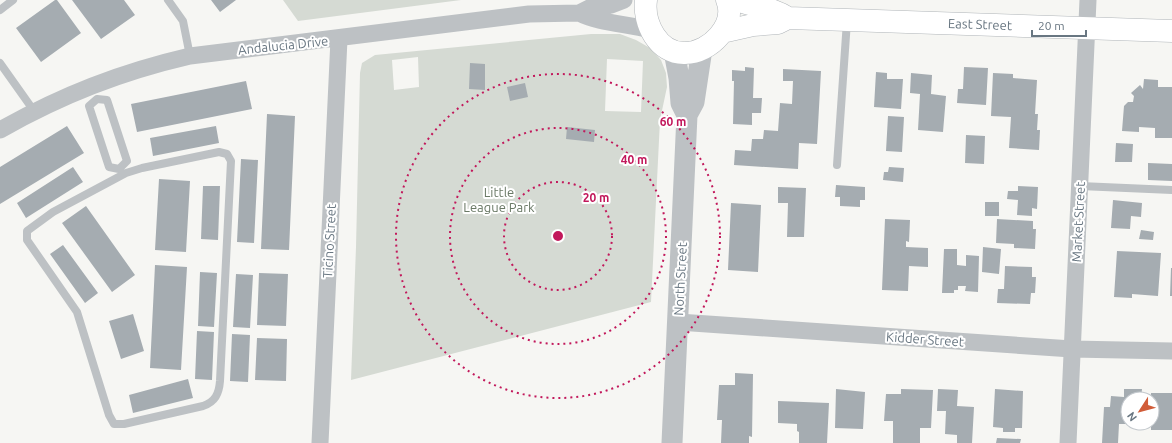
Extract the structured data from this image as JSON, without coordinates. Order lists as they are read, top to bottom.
{
  "streets": {
    "main road": ["East Street"],
    "street": [
      "Andalucia Drive",
      "Market Street",
      "Ticino Street",
      "North Street",
      "Kidder Street"
    ]
  },
  "crossings": [
    ["East Street", "Market Street"],
    ["Andalucia Drive", "Ticino Street"],
    ["Market Street", "Kidder Street"],
    ["North Street", "Kidder Street"]
  ],
  "parks": ["Little League Park"],
  "scale_bar": "20 m",
  "north": "bottom left",
  "rings": ["60 m", "40 m", "20 m"]
}
